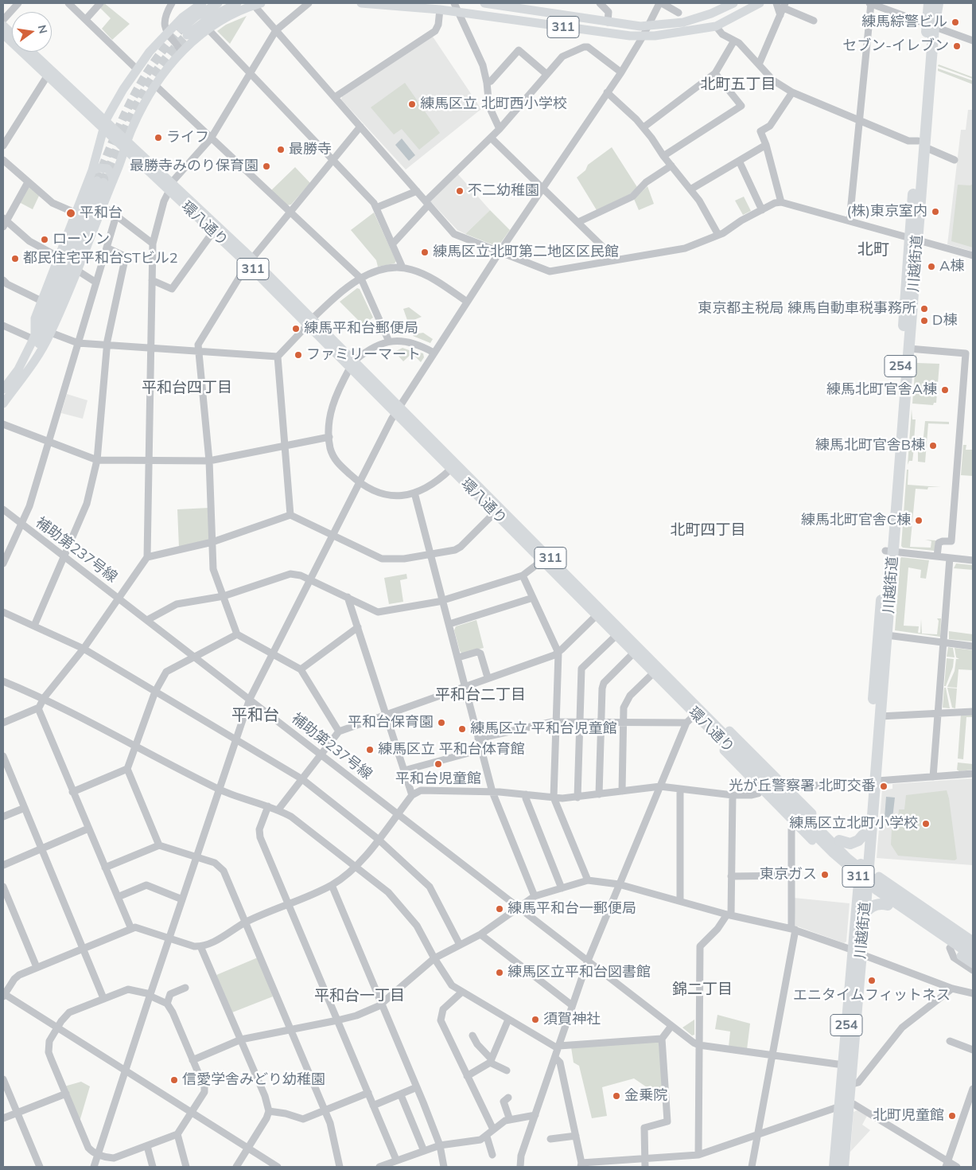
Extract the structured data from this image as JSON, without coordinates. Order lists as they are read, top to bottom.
{
  "streets": {
    "highway": ["川越街道", "254"],
    "main road": ["311", "環八通り"],
    "street": ["補助第237号線"]
  },
  "districts": [
    "北町五丁目",
    "北町",
    "平和台四丁目",
    "北町四丁目",
    "平和台二丁目",
    "平和台",
    "錦二丁目",
    "平和台一丁目"
  ],
  "places": [
    "練馬綜警ビル",
    "セブン-イレブン",
    "練馬区立 北町西小学校",
    "ライフ",
    "最勝寺",
    "最勝寺みのり保育園",
    "不二幼稚園",
    "(株)東京室内",
    "平和台",
    "ローソン",
    "練馬区立北町第二地区区民館",
    "都民住宅平和台STビル2",
    "A棟",
    "東京都主税局 練馬自動車税事務所",
    "D棟",
    "練馬平和台郵便局",
    "ファミリーマート",
    "練馬北町官舎A棟",
    "練馬北町官舎B棟",
    "練馬北町官舎C棟",
    "平和台保育園",
    "練馬区立 平和台児童館",
    "練馬区立 平和台体育館",
    "平和台児童館",
    "光が丘警察署 北町交番",
    "練馬区立北町小学校",
    "東京ガス",
    "練馬平和台一郵便局",
    "練馬区立平和台図書館",
    "エニタイムフィットネス",
    "須賀神社",
    "信愛学舎みどり幼稚園",
    "金乗院",
    "北町児童館"
  ],
  "north": "right"
}
